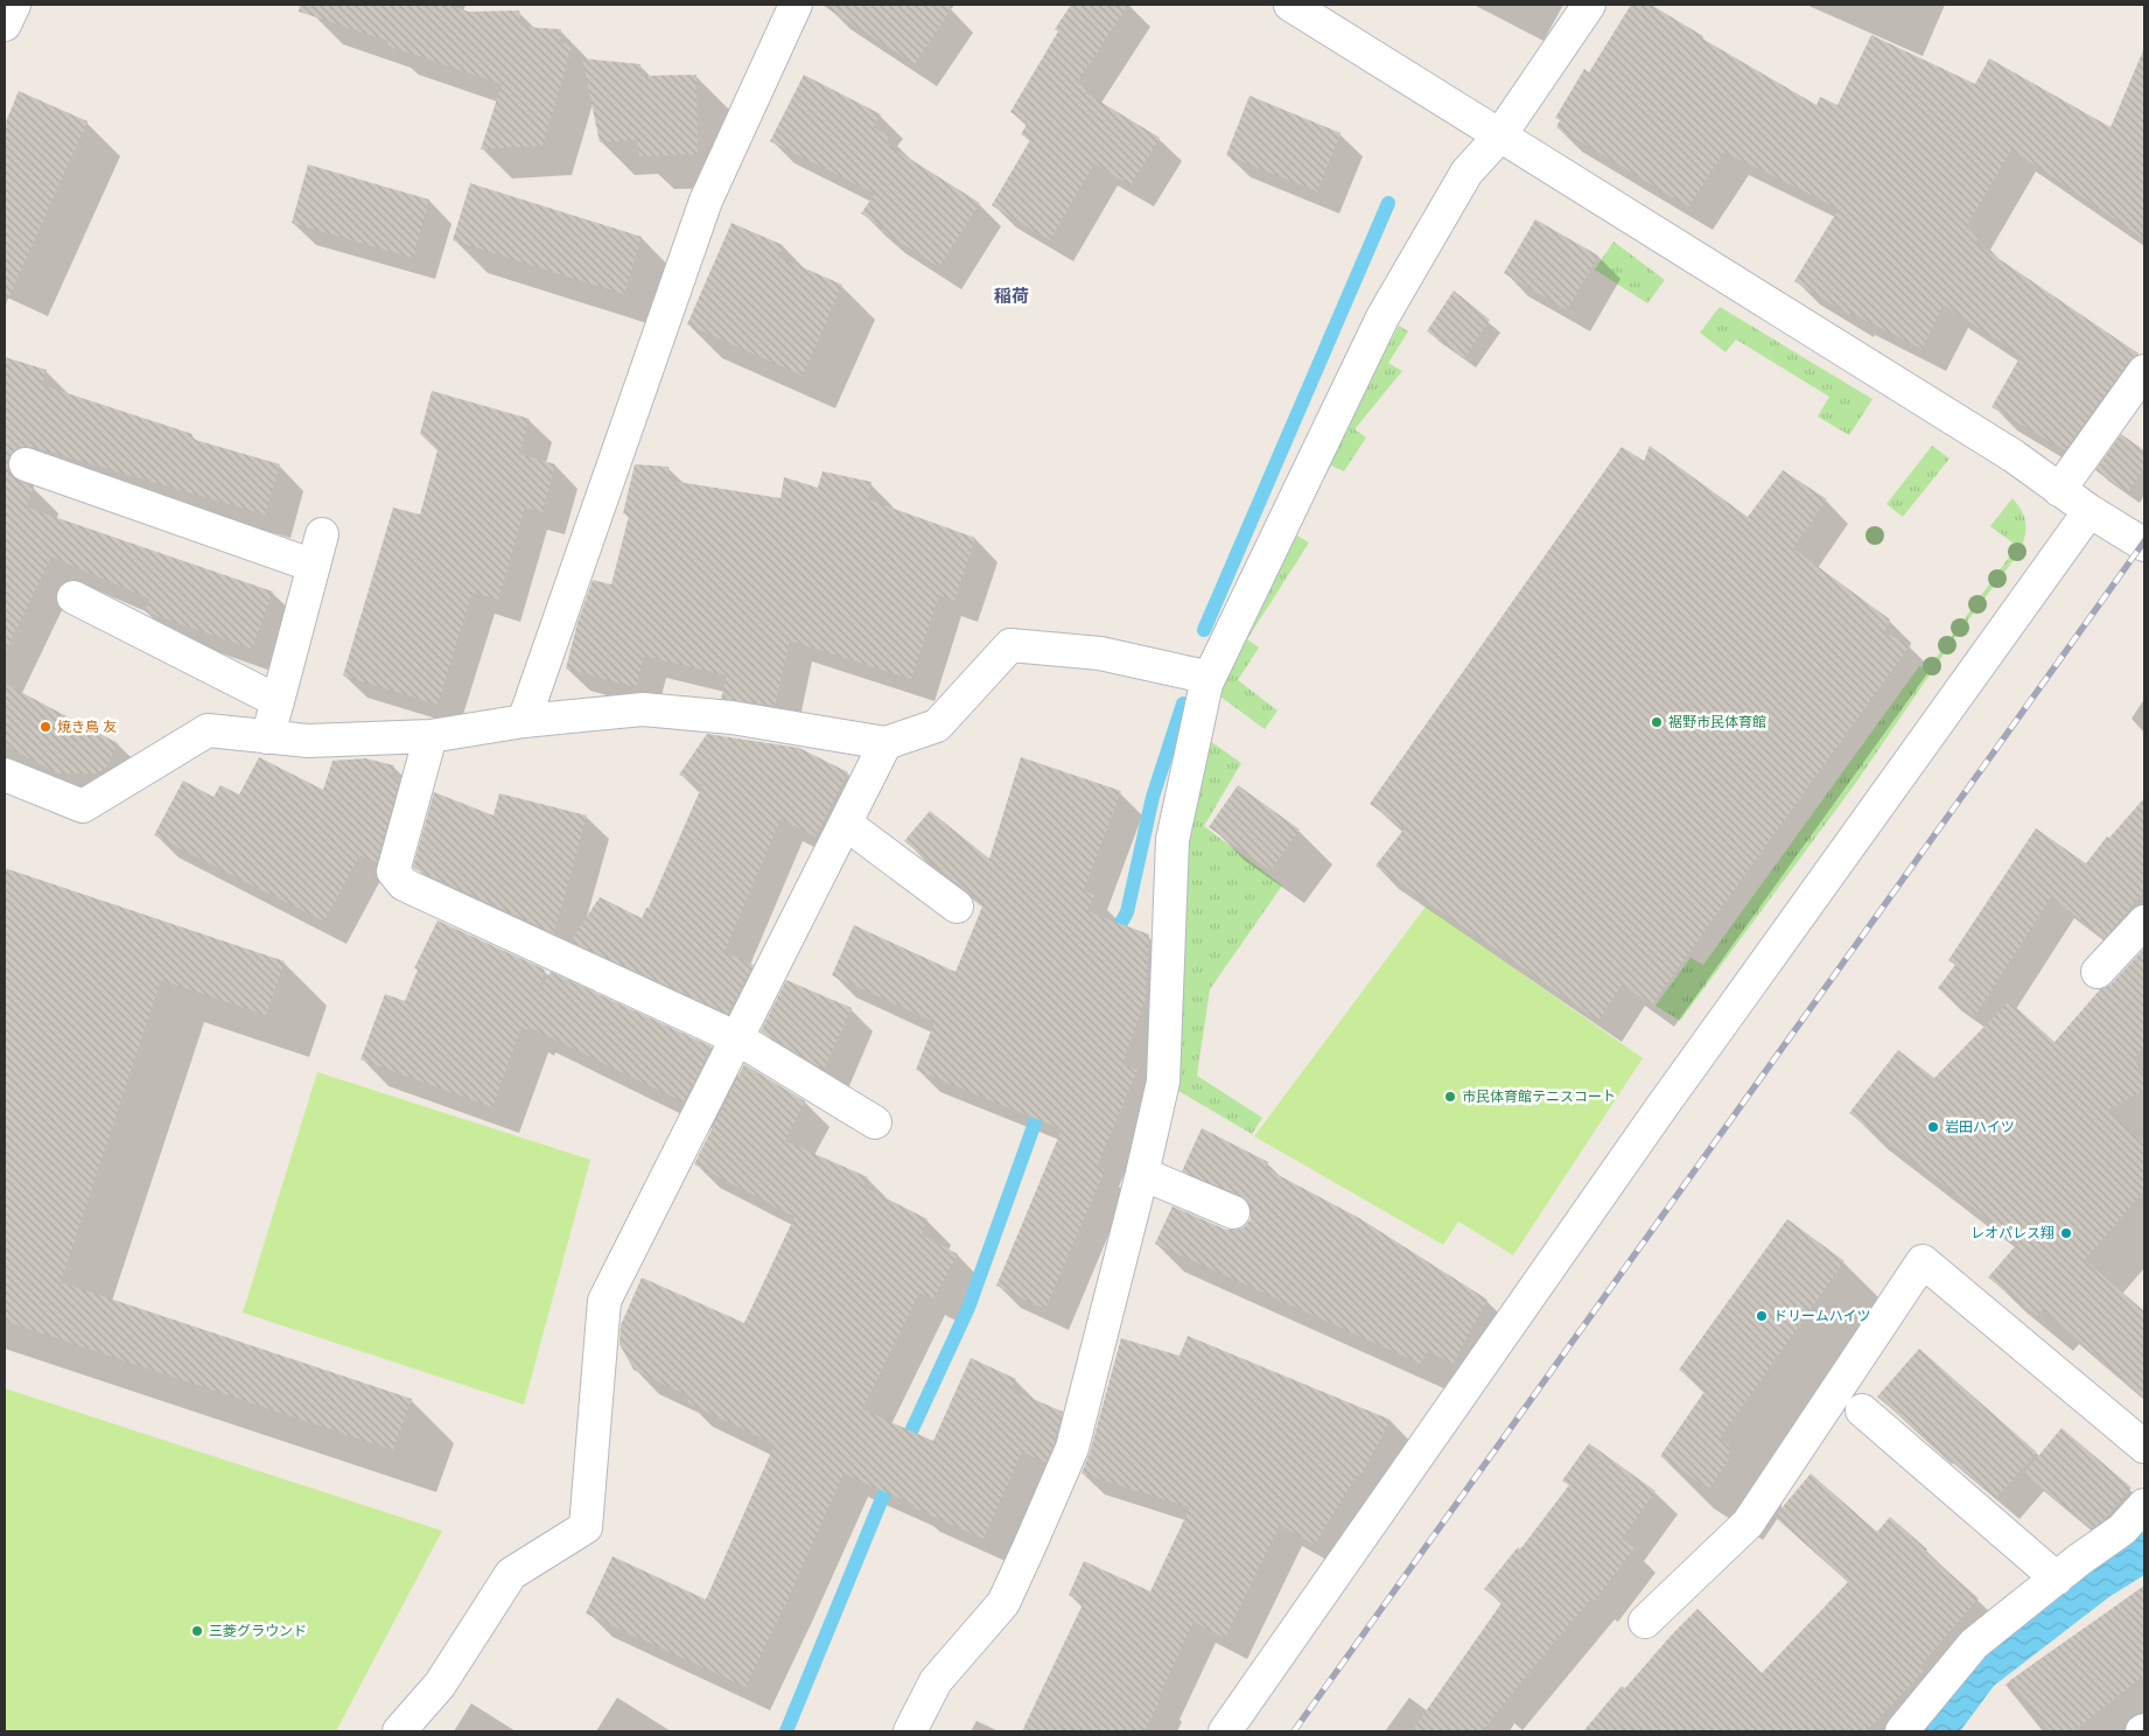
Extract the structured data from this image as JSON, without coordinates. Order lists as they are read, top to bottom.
{
  "districts": ["稲荷"],
  "places": [
    "裾野市民体育館",
    "焼き鳥 友",
    "市民体育館テニスコート",
    "岩田ハイツ",
    "レオパレス翔",
    "ドリームハイツ",
    "三菱グラウンド"
  ]
}
